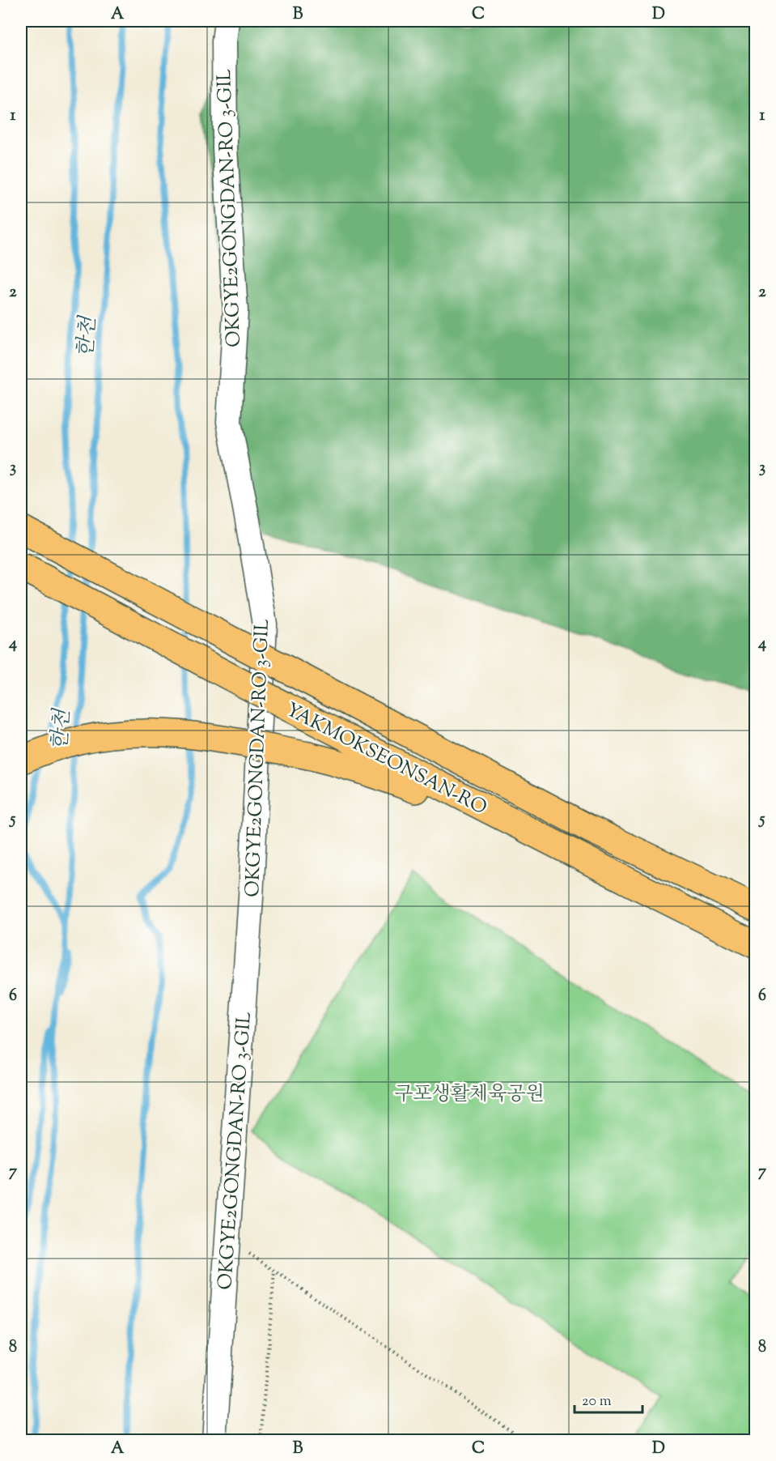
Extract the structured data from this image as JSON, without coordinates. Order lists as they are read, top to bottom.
{
  "streets": {
    "highway": ["YAKMOKSEONSAN-RO"],
    "street": ["OKGYE2GONGDAN-RO 3-GIL"]
  },
  "water": ["한천"],
  "parks": ["구포생활체육공원"],
  "scale_bar": "20 m",
  "grid": {
    "columns": [
      "A",
      "B",
      "C",
      "D"
    ],
    "rows": [
      "1",
      "2",
      "3",
      "4",
      "5",
      "6",
      "7",
      "8"
    ]
  }
}
